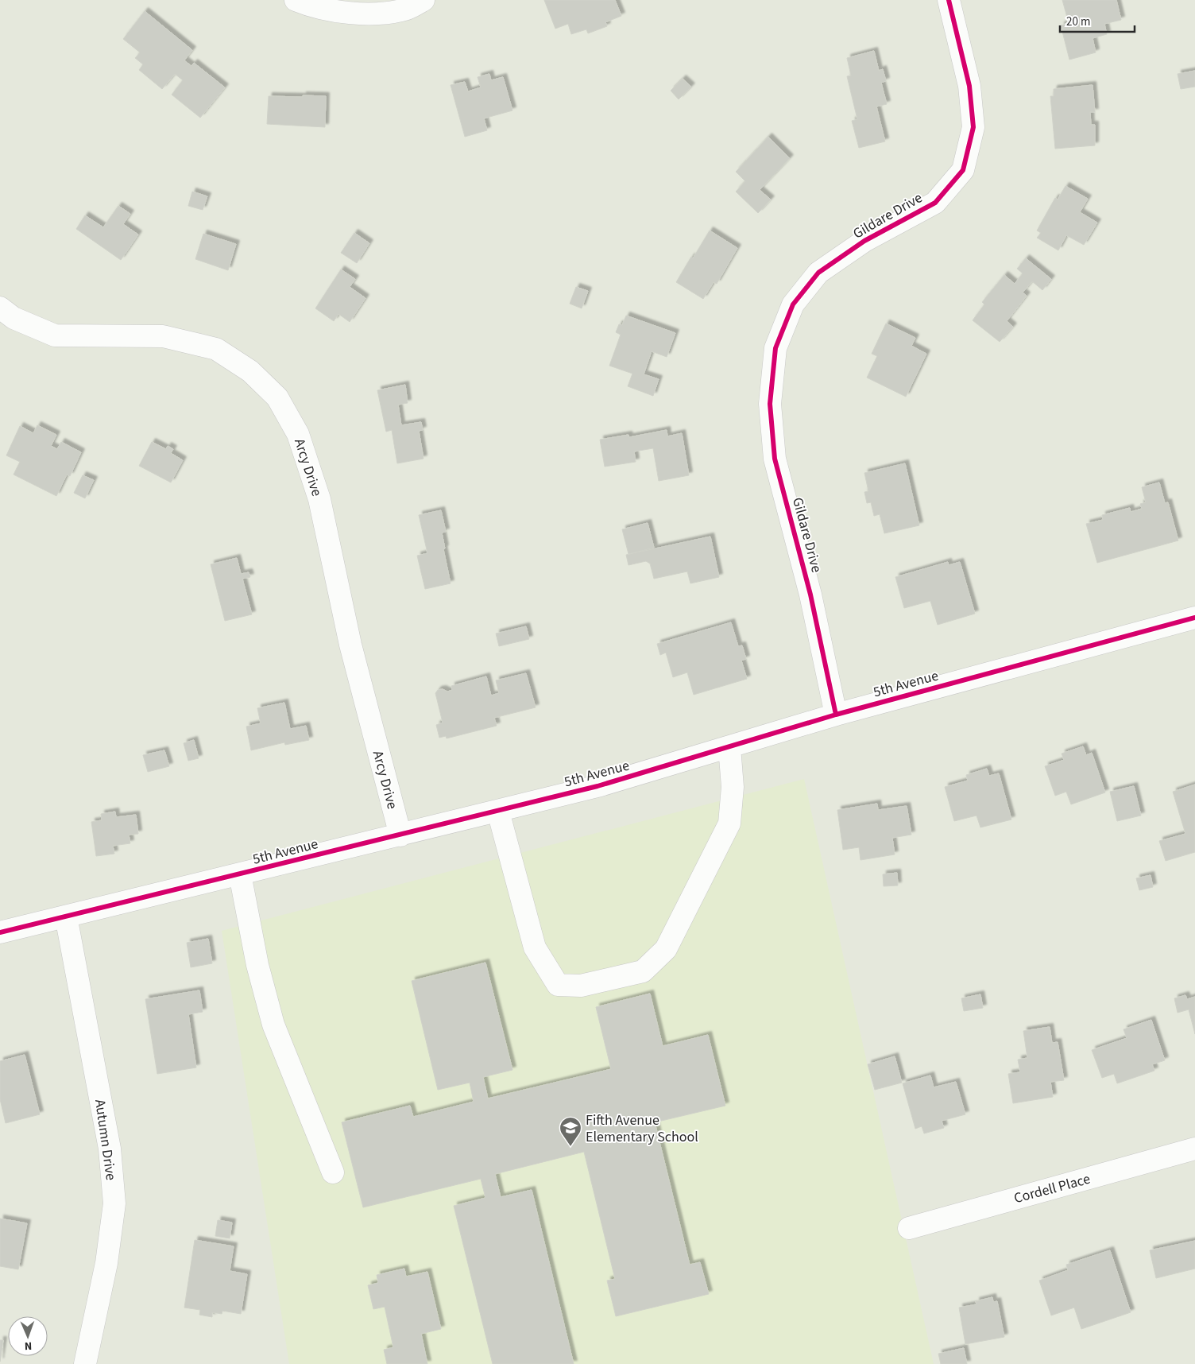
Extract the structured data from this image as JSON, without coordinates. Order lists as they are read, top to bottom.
{
  "streets": {
    "street": [
      "Gildare Drive",
      "Arcy Drive",
      "5th Avenue",
      "Autumn Drive",
      "Cordell Place"
    ]
  },
  "crossings": [
    ["Gildare Drive", "5th Avenue"],
    ["Arcy Drive", "5th Avenue"],
    ["5th Avenue", "Autumn Drive"]
  ],
  "places": {
    "school or university": ["Fifth Avenue Elementary School"]
  },
  "scale_bar": "20 m",
  "north": "bottom"
}
